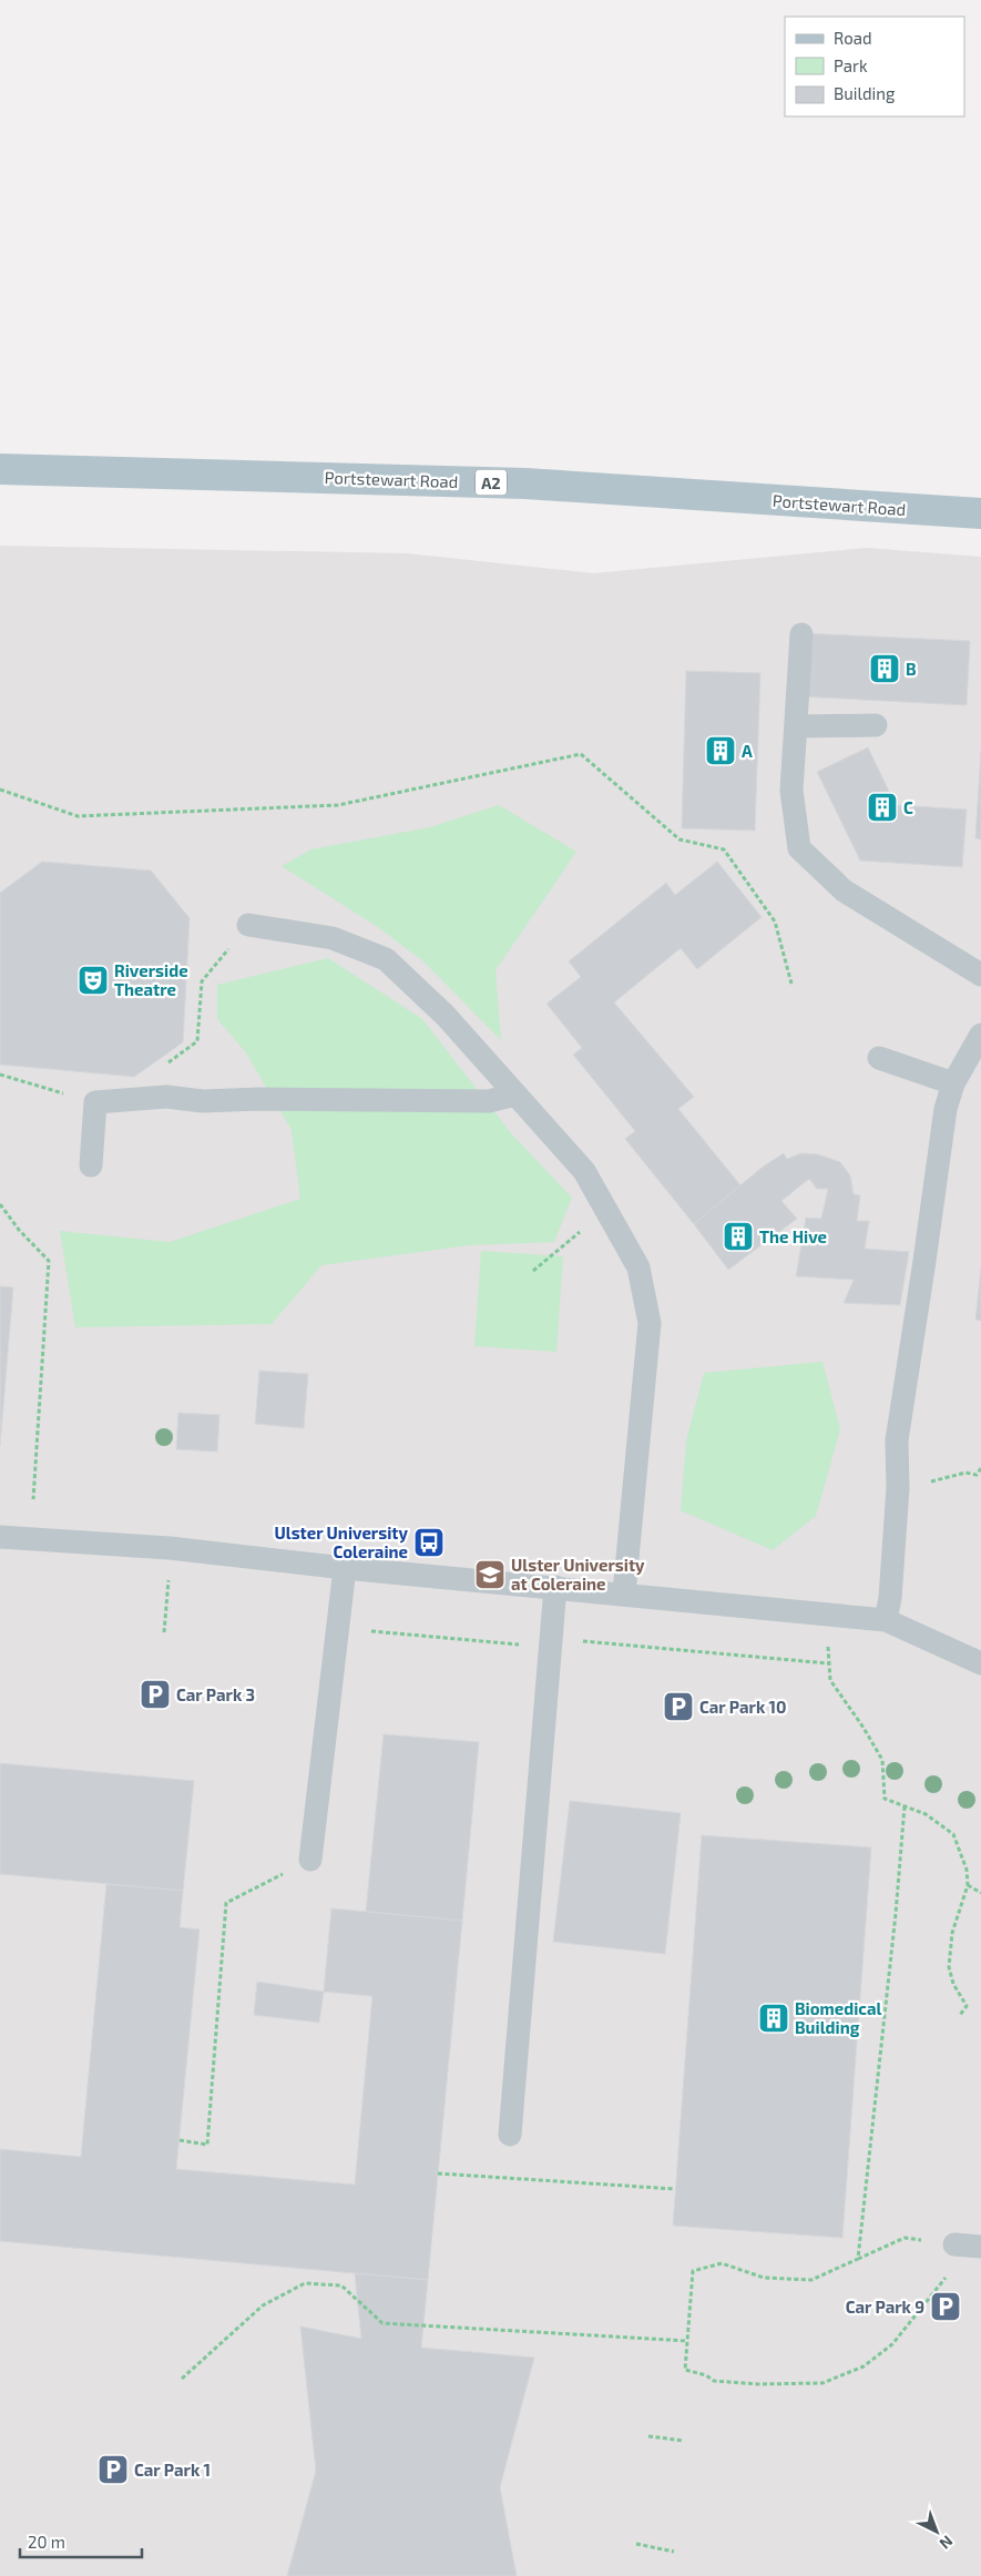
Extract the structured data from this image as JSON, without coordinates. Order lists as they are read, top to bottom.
{
  "streets": {
    "main road": ["Portstewart Road", "A2"]
  },
  "places": {
    "building": [
      "B",
      "A",
      "C",
      "The Hive",
      "Biomedical Building"
    ],
    "theatre": ["Riverside Theatre"],
    "bus stop": ["Ulster University Coleraine"],
    "school or university": ["Ulster University at Coleraine"],
    "parking": [
      "Car Park 3",
      "Car Park 10",
      "Car Park 9",
      "Car Park 1"
    ]
  },
  "legend": ["Road", "Park", "Building"],
  "scale_bar": "20 m",
  "north": "bottom right"
}
